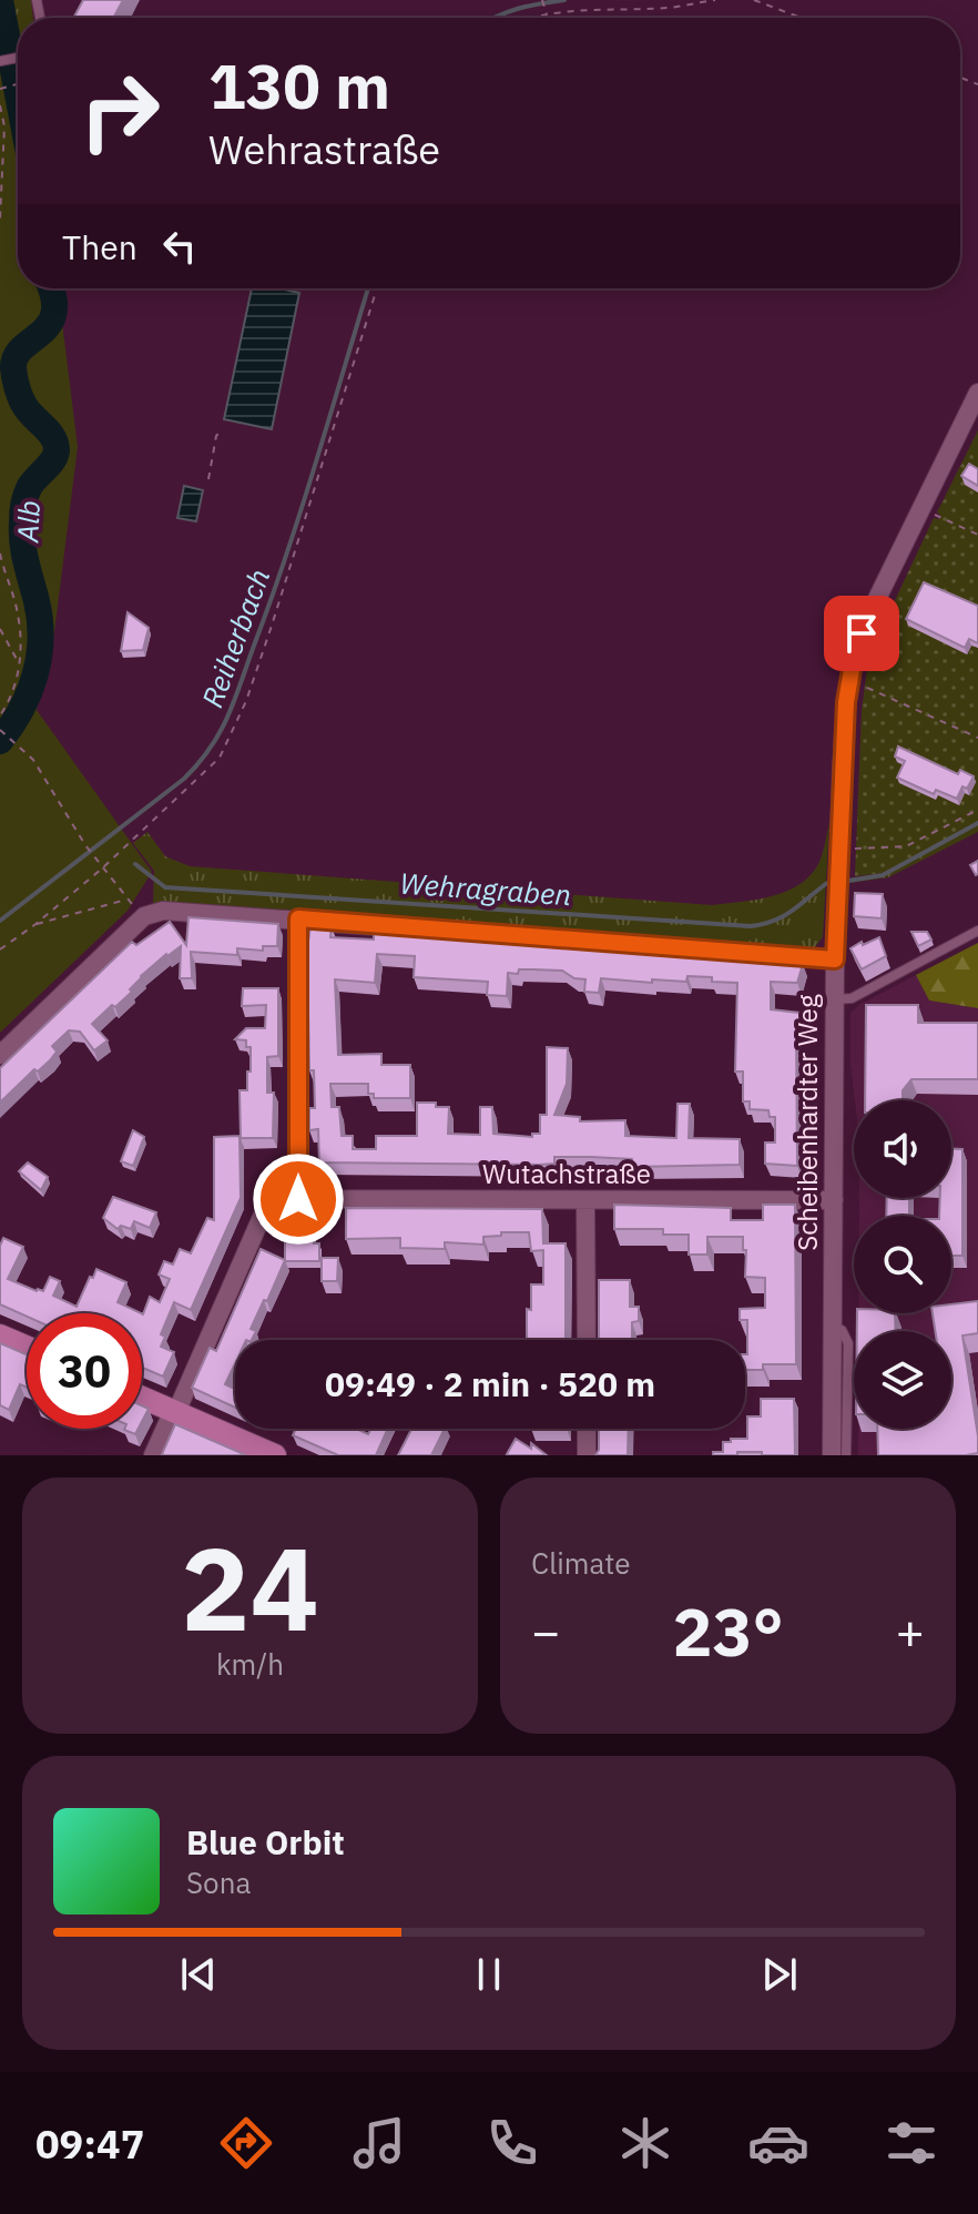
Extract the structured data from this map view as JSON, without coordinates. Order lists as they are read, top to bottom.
{
  "streets": {
    "street": ["Scheibenhardter Weg", "Wutachstraße"]
  },
  "crossings": [
    ["Scheibenhardter Weg", "Wutachstraße"]
  ],
  "water": ["Alb", "Reiherbach", "Wehragraben"],
  "page": {
    "turn": ["130 m", "Wehrastraße"],
    "then": "Then",
    "limit": "30",
    "trip": "09:49 · 2 min · 520 m",
    "tile": [
      ["24", "km/h"],
      "Climate"
    ],
    "heat": ["−", "23°", "+"],
    "song": ["Blue Orbit", "Sona"],
    "tabs": "09:47"
  }
}
